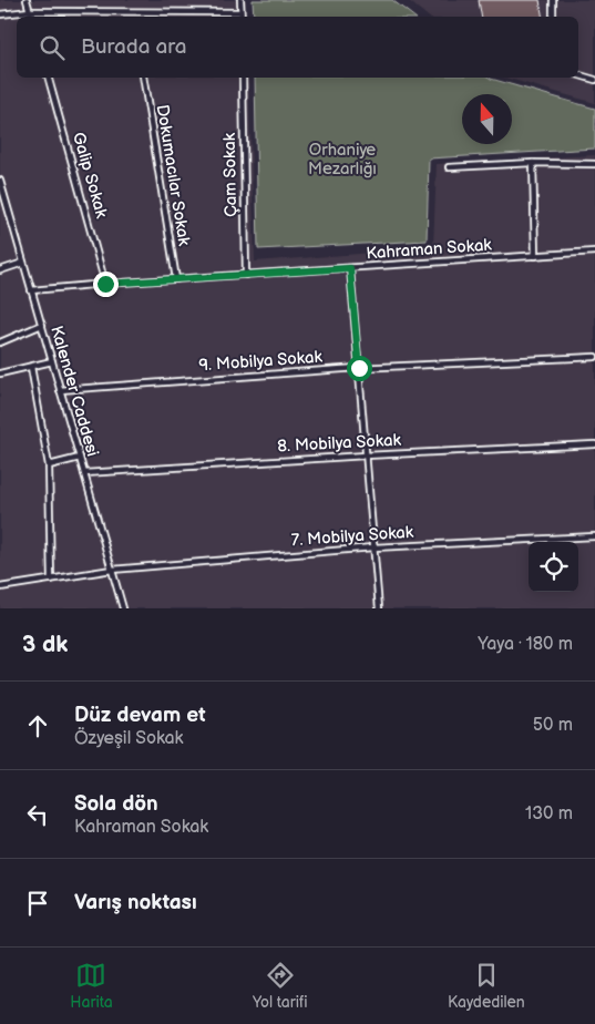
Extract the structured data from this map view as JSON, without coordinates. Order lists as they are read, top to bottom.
{
  "streets": {
    "lane": [
      "Galip Sokak",
      "Dokumacılar Sokak",
      "Çam Sokak",
      "Kahraman Sokak",
      "9. Mobilya Sokak",
      "Kalender Caddesi",
      "8. Mobilya Sokak",
      "7. Mobilya Sokak"
    ]
  },
  "crossings": [
    ["Galip Sokak", "Kahraman Sokak"],
    ["Dokumacılar Sokak", "Kahraman Sokak"],
    ["Çam Sokak", "Kahraman Sokak"],
    ["Kahraman Sokak", "Kalender Caddesi"],
    ["9. Mobilya Sokak", "Kalender Caddesi"],
    ["Kalender Caddesi", "8. Mobilya Sokak"],
    ["Kalender Caddesi", "7. Mobilya Sokak"]
  ],
  "parks": ["Orhaniye Mezarlığı"],
  "north": "top",
  "page": {
    "search": "Burada ara",
    "heading": ["3 dk", "Yaya · 180 m"],
    "list": [
      ["Düz devam et", "Özyeşil Sokak", "50 m"],
      ["Sola dön", "Kahraman Sokak", "130 m"],
      "Varış noktası"
    ],
    "nav": ["Harita", "Yol tarifi", "Kaydedilen"]
  }
}
